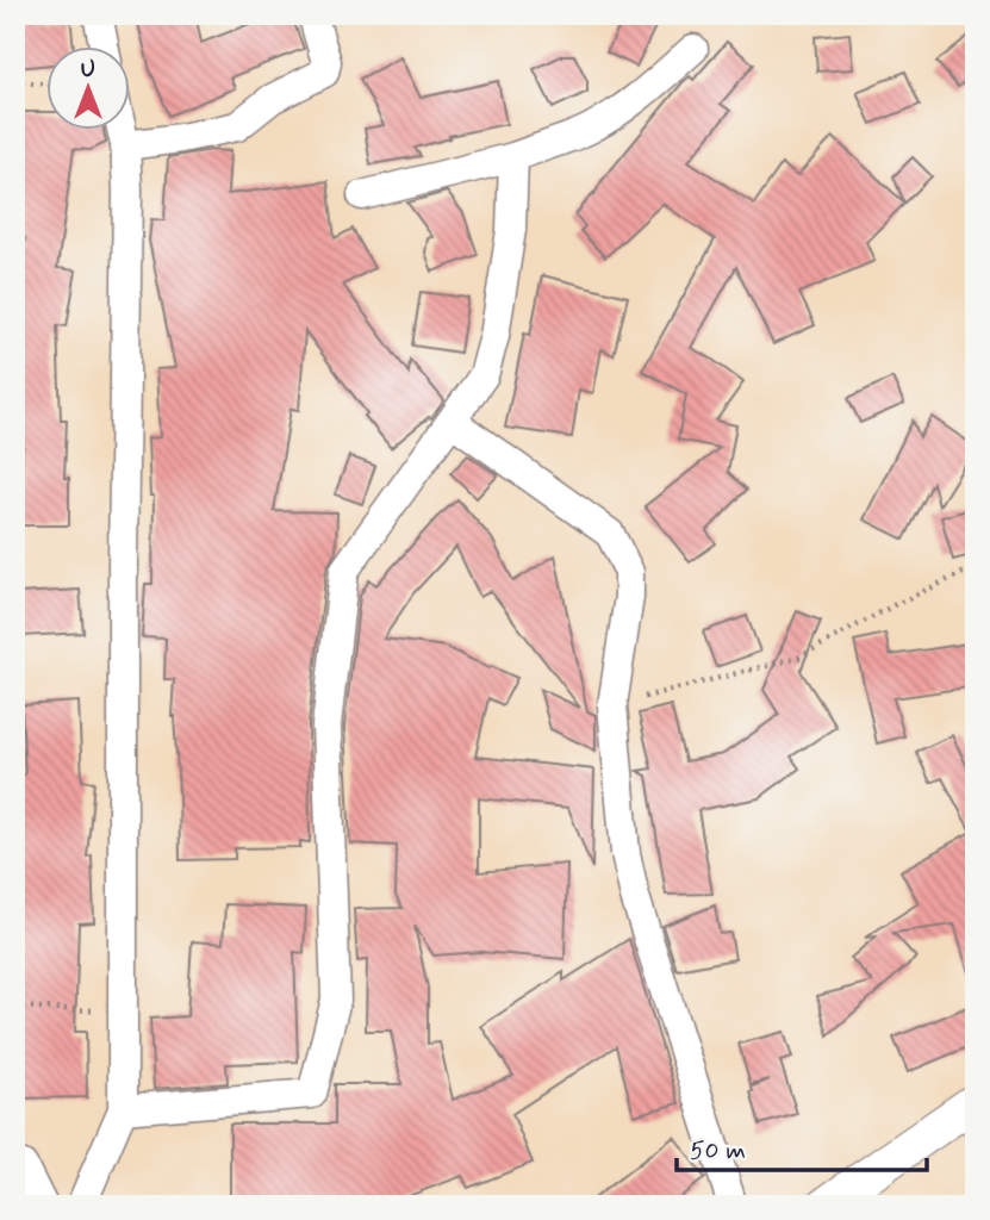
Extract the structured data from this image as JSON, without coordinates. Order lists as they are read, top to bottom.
{
  "scale_bar": "50 m",
  "north": "top"
}
